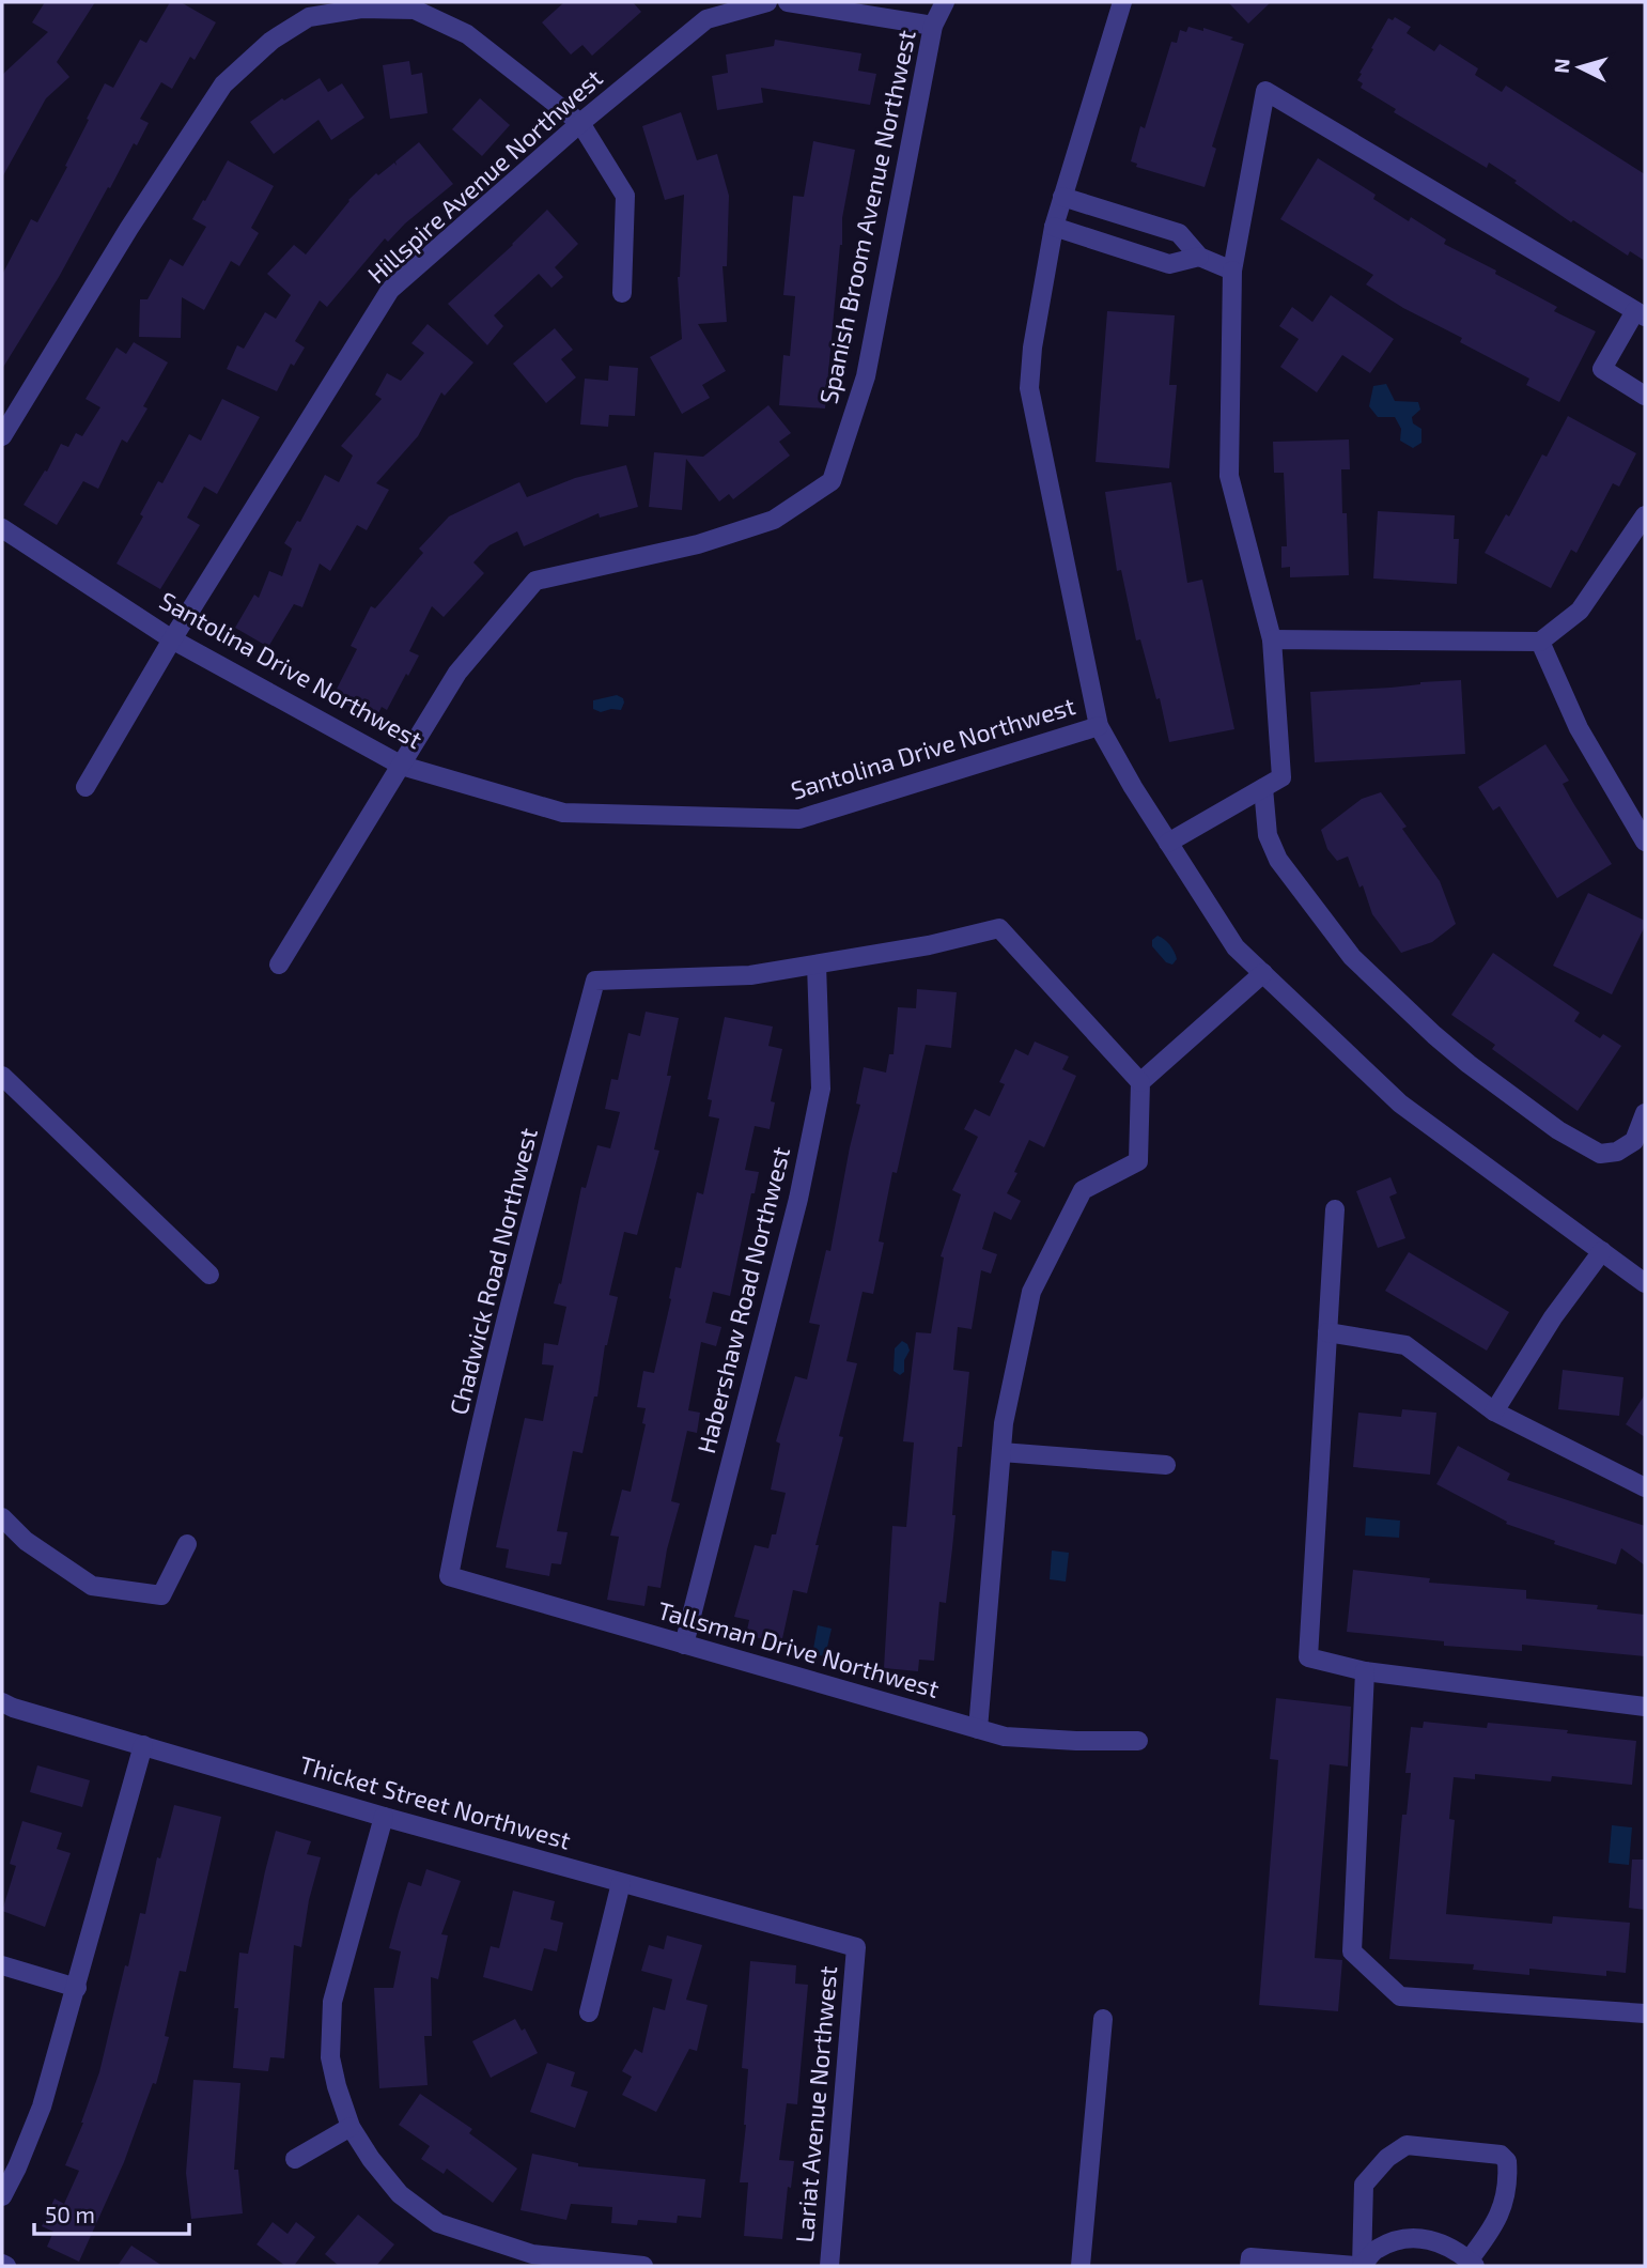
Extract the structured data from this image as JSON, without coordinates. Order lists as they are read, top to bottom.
{
  "streets": {
    "street": [
      "Hillspire Avenue Northwest",
      "Spanish Broom Avenue Northwest",
      "Santolina Drive Northwest",
      "Chadwick Road Northwest",
      "Habershaw Road Northwest",
      "Tallsman Drive Northwest",
      "Thicket Street Northwest",
      "Lariat Avenue Northwest"
    ]
  },
  "crossings": [
    ["Hillspire Avenue Northwest", "Santolina Drive Northwest"],
    ["Spanish Broom Avenue Northwest", "Santolina Drive Northwest"],
    ["Chadwick Road Northwest", "Habershaw Road Northwest"],
    ["Chadwick Road Northwest", "Tallsman Drive Northwest"],
    ["Habershaw Road Northwest", "Tallsman Drive Northwest"],
    ["Thicket Street Northwest", "Lariat Avenue Northwest"]
  ],
  "scale_bar": "50 m",
  "north": "left"
}
